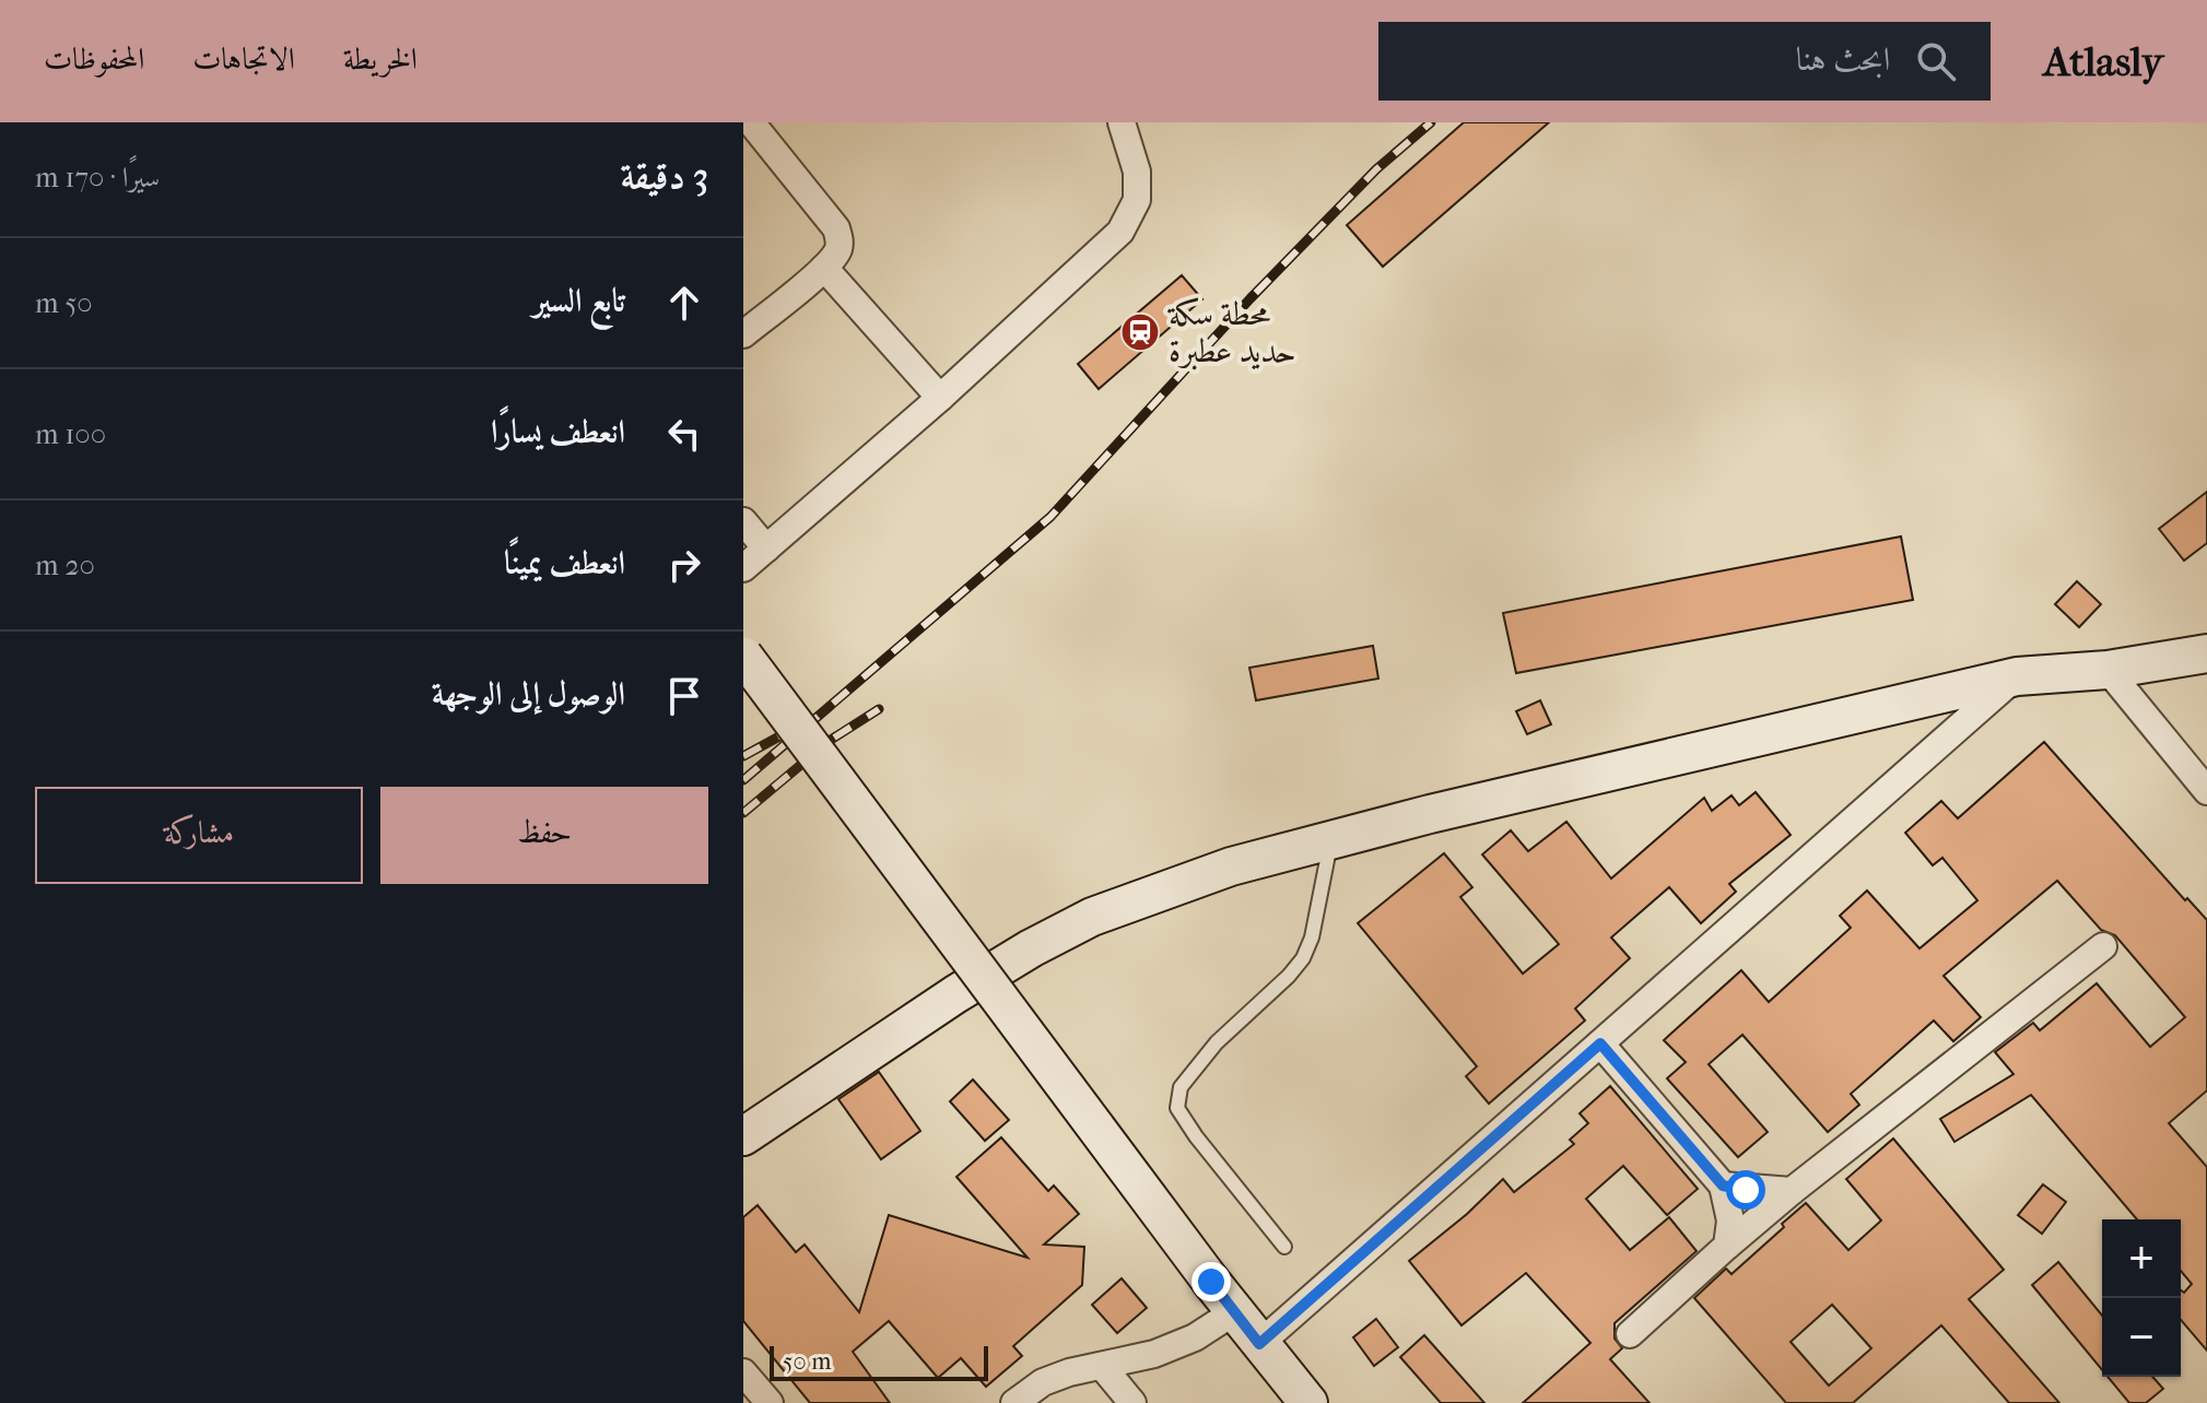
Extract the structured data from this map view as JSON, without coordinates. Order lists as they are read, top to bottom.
{
  "places": {
    "station": ["محطة سكة حديد عطبرة"]
  },
  "scale_bar": "50 m",
  "page": {
    "header": "Atlasly",
    "search": "ابحث هنا",
    "nav": ["الخريطة", "الاتجاهات", "المحفوظات"],
    "heading": ["3 دقيقة", "سيرًا · 170 m"],
    "list": [
      ["تابع السير", "50 m"],
      ["انعطف يسارًا", "100 m"],
      ["انعطف يمينًا", "20 m"],
      "الوصول إلى الوجهة"
    ],
    "buttons": ["حفظ", "مشاركة"],
    "map_buttons": ["+", "−"],
    "scale": "50 m"
  }
}
